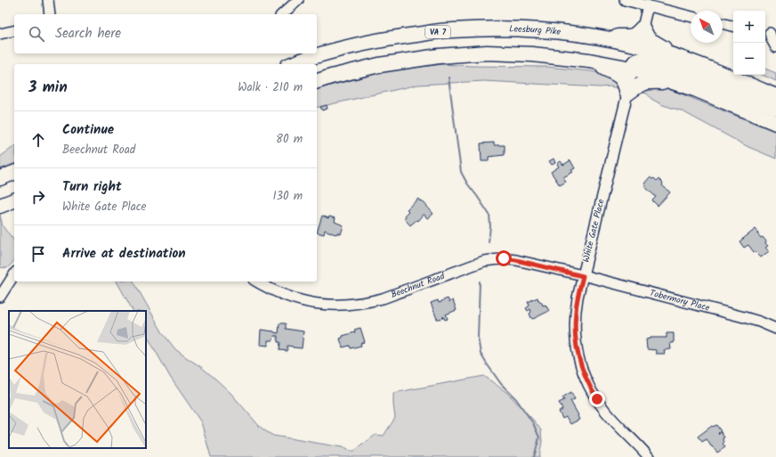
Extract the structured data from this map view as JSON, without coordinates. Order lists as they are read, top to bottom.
{
  "streets": {
    "highway": ["Leesburg Pike", "VA 7"],
    "street": ["White Gate Place", "Beechnut Road", "Tobermory Place"]
  },
  "crossings": [
    ["White Gate Place", "Beechnut Road"],
    ["White Gate Place", "Tobermory Place"],
    ["Beechnut Road", "Tobermory Place"]
  ],
  "north": "top left",
  "page": {
    "map_buttons": ["+", "−"],
    "search": "Search here",
    "heading": ["3 min", "Walk · 210 m"],
    "list": [
      ["Continue", "Beechnut Road", "80 m"],
      ["Turn right", "White Gate Place", "130 m"],
      "Arrive at destination"
    ]
  }
}
